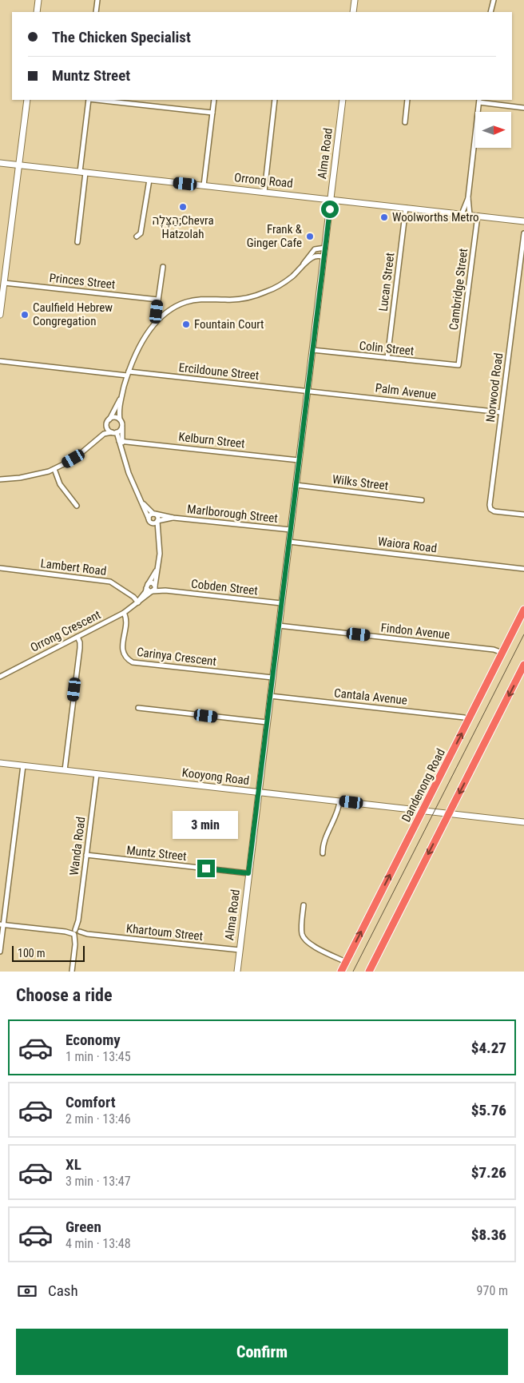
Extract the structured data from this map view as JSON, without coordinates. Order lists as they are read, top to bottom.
{
  "streets": {
    "highway": ["Dandenong Road"],
    "street": [
      "Alma Road",
      "Orrong Road",
      "Princes Street",
      "Lucan Street",
      "Cambridge Street",
      "Colin Street",
      "Ercildoune Street",
      "Norwood Road",
      "Palm Avenue",
      "Kelburn Street",
      "Wilks Street",
      "Marlborough Street",
      "Waiora Road",
      "Lambert Road",
      "Cobden Street",
      "Orrong Crescent",
      "Findon Avenue",
      "Carinya Crescent",
      "Cantala Avenue",
      "Kooyong Road",
      "Wanda Road",
      "Muntz Street",
      "Khartoum Street"
    ]
  },
  "crossings": [
    ["Alma Road", "Orrong Road"],
    ["Alma Road", "Colin Street"],
    ["Alma Road", "Ercildoune Street"],
    ["Alma Road", "Palm Avenue"],
    ["Alma Road", "Kelburn Street"],
    ["Alma Road", "Wilks Street"],
    ["Alma Road", "Marlborough Street"],
    ["Alma Road", "Waiora Road"],
    ["Alma Road", "Cobden Street"],
    ["Alma Road", "Findon Avenue"],
    ["Alma Road", "Carinya Crescent"],
    ["Alma Road", "Cantala Avenue"],
    ["Alma Road", "Kooyong Road"],
    ["Alma Road", "Muntz Street"],
    ["Alma Road", "Khartoum Street"],
    ["Orrong Road", "Lucan Street"],
    ["Orrong Road", "Cambridge Street"],
    ["Lucan Street", "Colin Street"],
    ["Cambridge Street", "Colin Street"],
    ["Ercildoune Street", "Palm Avenue"],
    ["Norwood Road", "Palm Avenue"],
    ["Lambert Road", "Orrong Crescent"],
    ["Cobden Street", "Orrong Crescent"],
    ["Orrong Crescent", "Carinya Crescent"],
    ["Findon Avenue", "Dandenong Road"],
    ["Cantala Avenue", "Dandenong Road"],
    ["Kooyong Road", "Dandenong Road"],
    ["Kooyong Road", "Wanda Road"],
    ["Wanda Road", "Muntz Street"],
    ["Wanda Road", "Khartoum Street"]
  ],
  "places": [
    "הַצָּלָה;Chevra Hatzolah",
    "Woolworths Metro",
    "Frank & Ginger Cafe",
    "Caulfield Hebrew Congregation",
    "Fountain Court"
  ],
  "scale_bar": "100 m",
  "north": "right",
  "page": {
    "banner": ["The Chicken Specialist", "Muntz Street"],
    "bubble": "3 min",
    "scale": "100 m",
    "heading": "Choose a ride",
    "list": [
      {
        "name": "Economy",
        "note": "1 min · 13:45",
        "value": "$4.27"
      },
      {
        "name": "Comfort",
        "note": "2 min · 13:46",
        "value": "$5.76"
      },
      {
        "name": "XL",
        "note": "3 min · 13:47",
        "value": "$7.26"
      },
      {
        "name": "Green",
        "note": "4 min · 13:48",
        "value": "$8.36"
      }
    ],
    "pay": ["Cash", "970 m"],
    "buttons": "Confirm"
  }
}
